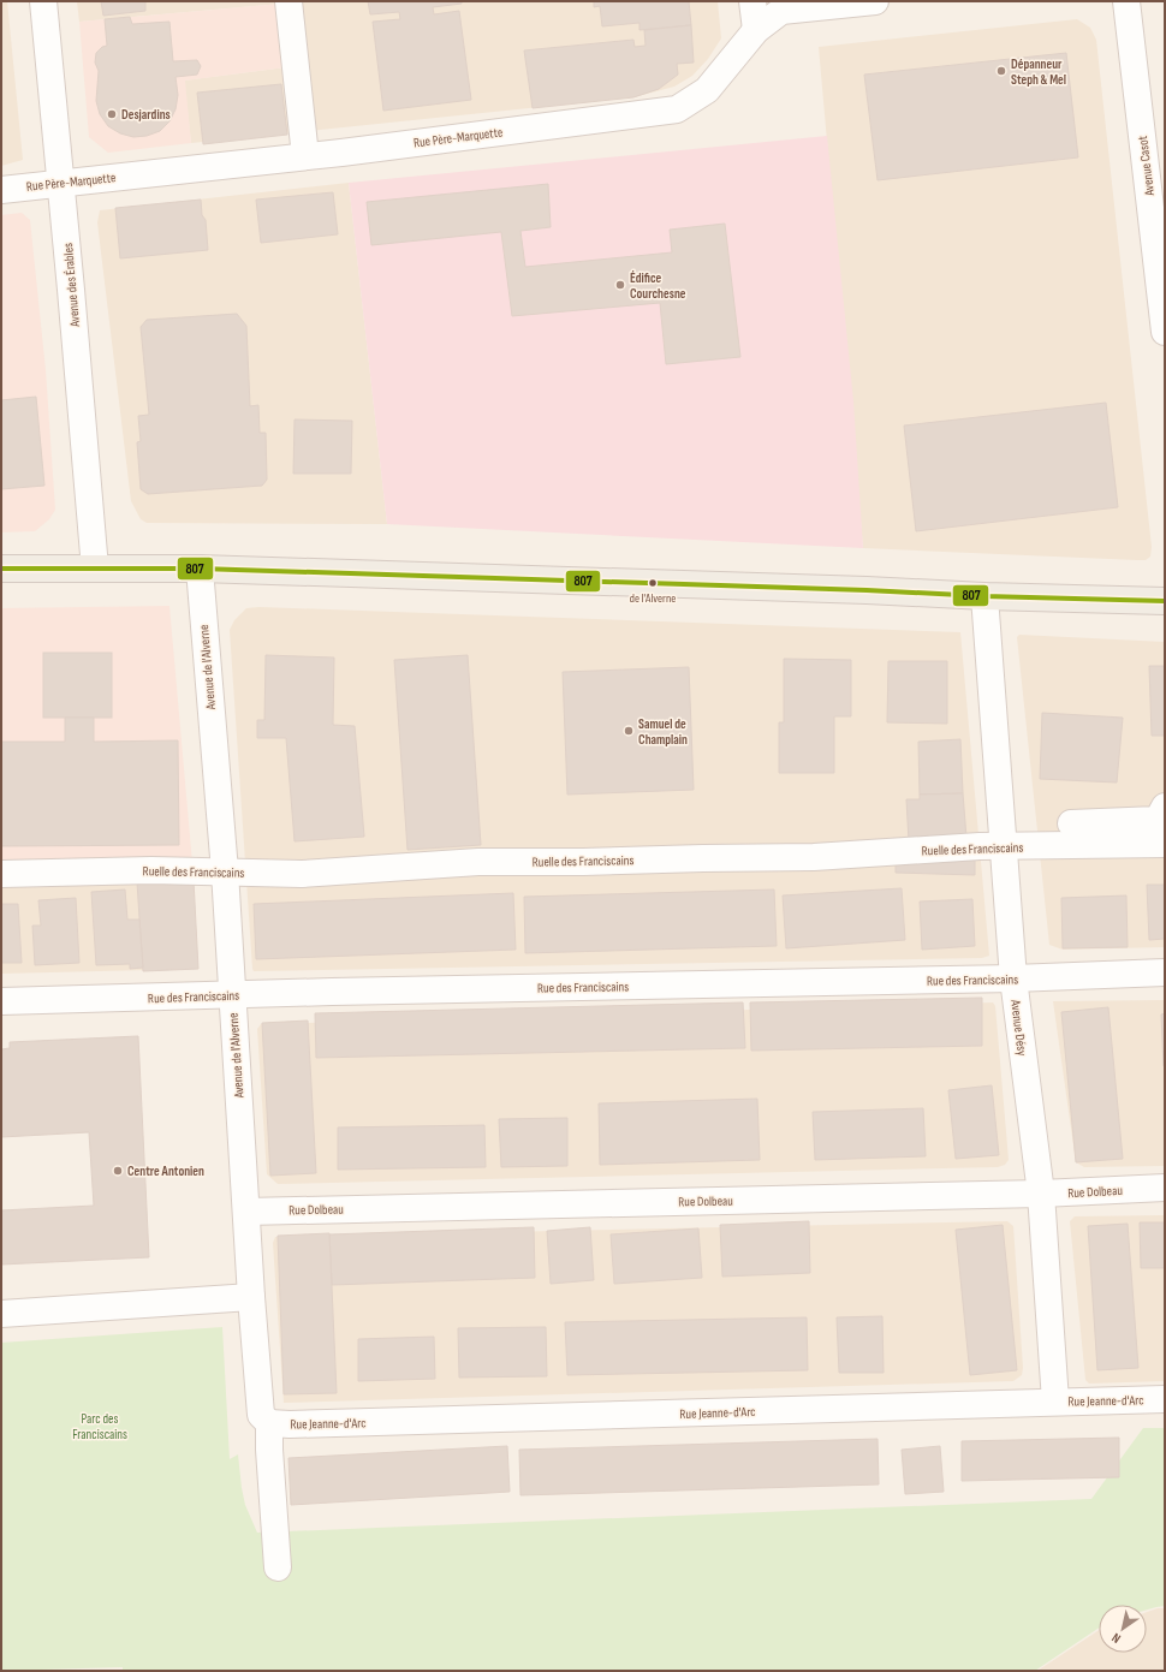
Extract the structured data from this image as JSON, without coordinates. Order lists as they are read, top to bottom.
{
  "streets": {
    "street": [
      "Rue Père-Marquette",
      "Avenue Casot",
      "Avenue des Érables",
      "Avenue de l'Alverne",
      "Ruelle des Franciscains",
      "Rue des Franciscains",
      "Avenue Désy",
      "Rue Dolbeau",
      "Rue Jeanne-d'Arc"
    ]
  },
  "crossings": [
    ["Rue Père-Marquette", "Avenue des Érables"],
    ["Avenue de l'Alverne", "Ruelle des Franciscains"],
    ["Avenue de l'Alverne", "Rue des Franciscains"],
    ["Avenue de l'Alverne", "Rue Dolbeau"],
    ["Avenue de l'Alverne", "Rue Jeanne-d'Arc"],
    ["Ruelle des Franciscains", "Avenue Désy"],
    ["Rue des Franciscains", "Avenue Désy"],
    ["Avenue Désy", "Rue Dolbeau"],
    ["Avenue Désy", "Rue Jeanne-d'Arc"]
  ],
  "parks": ["Parc des Franciscains"],
  "places": [
    "Dépanneur Steph & Mel",
    "Desjardins",
    "Édifice Courchesne",
    "de l'Alverne",
    "Samuel de Champlain",
    "Centre Antonien"
  ],
  "lines": ["transit line 807"],
  "north": "bottom left"
}
